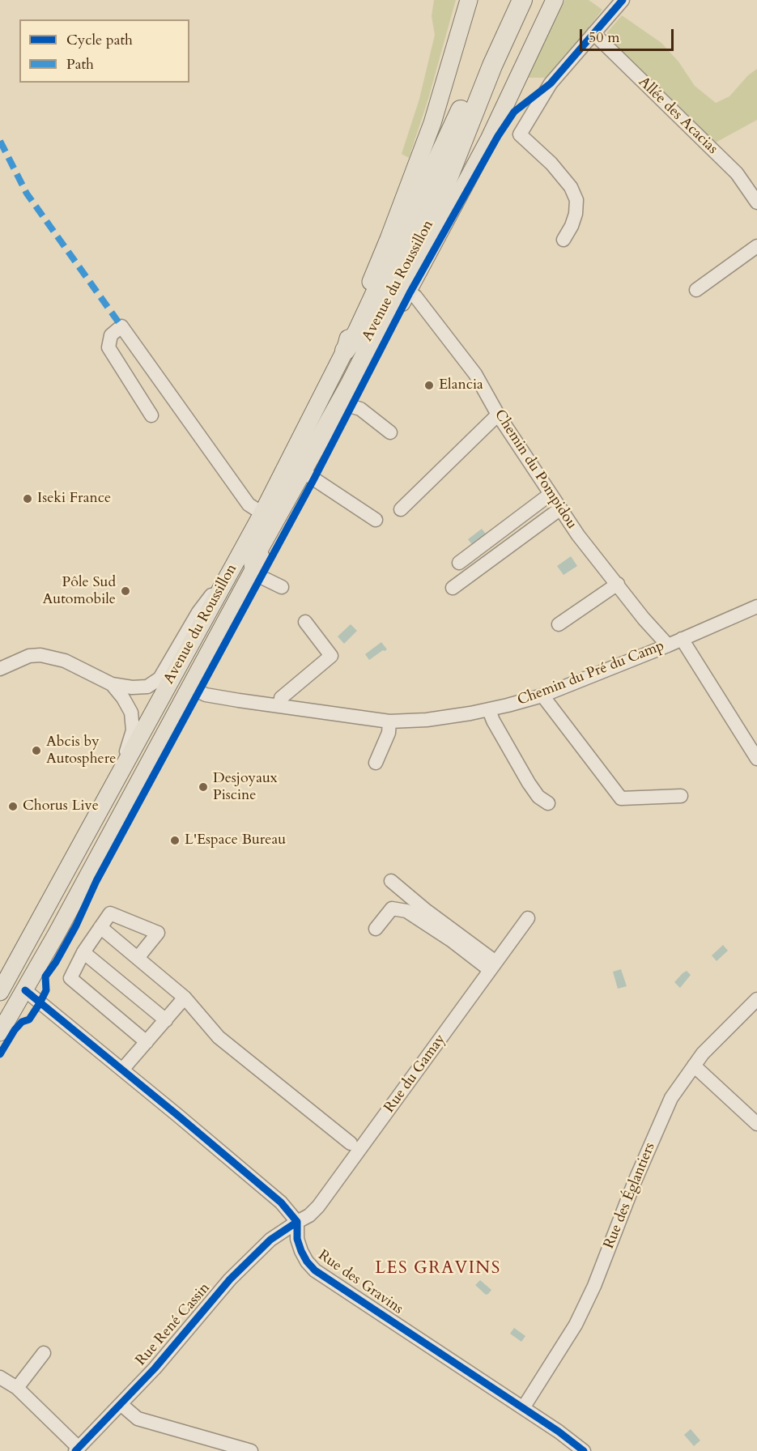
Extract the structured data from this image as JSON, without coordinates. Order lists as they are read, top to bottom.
{
  "streets": {
    "main road": ["Avenue du Roussillon"],
    "street": [
      "Allée des Acacias",
      "Chemin du Pompidou",
      "Chemin du Pré du Camp",
      "Rue du Gamay",
      "Rue des Églantiers",
      "Rue des Gravins",
      "Rue René Cassin"
    ]
  },
  "crossings": [
    ["Avenue du Roussillon", "Chemin du Pompidou"],
    ["Avenue du Roussillon", "Chemin du Pré du Camp"],
    ["Chemin du Pompidou", "Chemin du Pré du Camp"],
    ["Rue du Gamay", "Rue des Gravins"],
    ["Rue du Gamay", "Rue René Cassin"],
    ["Rue des Églantiers", "Rue des Gravins"],
    ["Rue des Gravins", "Rue René Cassin"]
  ],
  "districts": ["LES GRAVINS"],
  "places": [
    "Elancia",
    "Iseki France",
    "Pôle Sud Automobile",
    "Abcis by Autosphere",
    "Desjoyaux Piscine",
    "Chorus Live",
    "L'Espace Bureau"
  ],
  "legend": ["Cycle path", "Path"],
  "scale_bar": "50 m"
}
